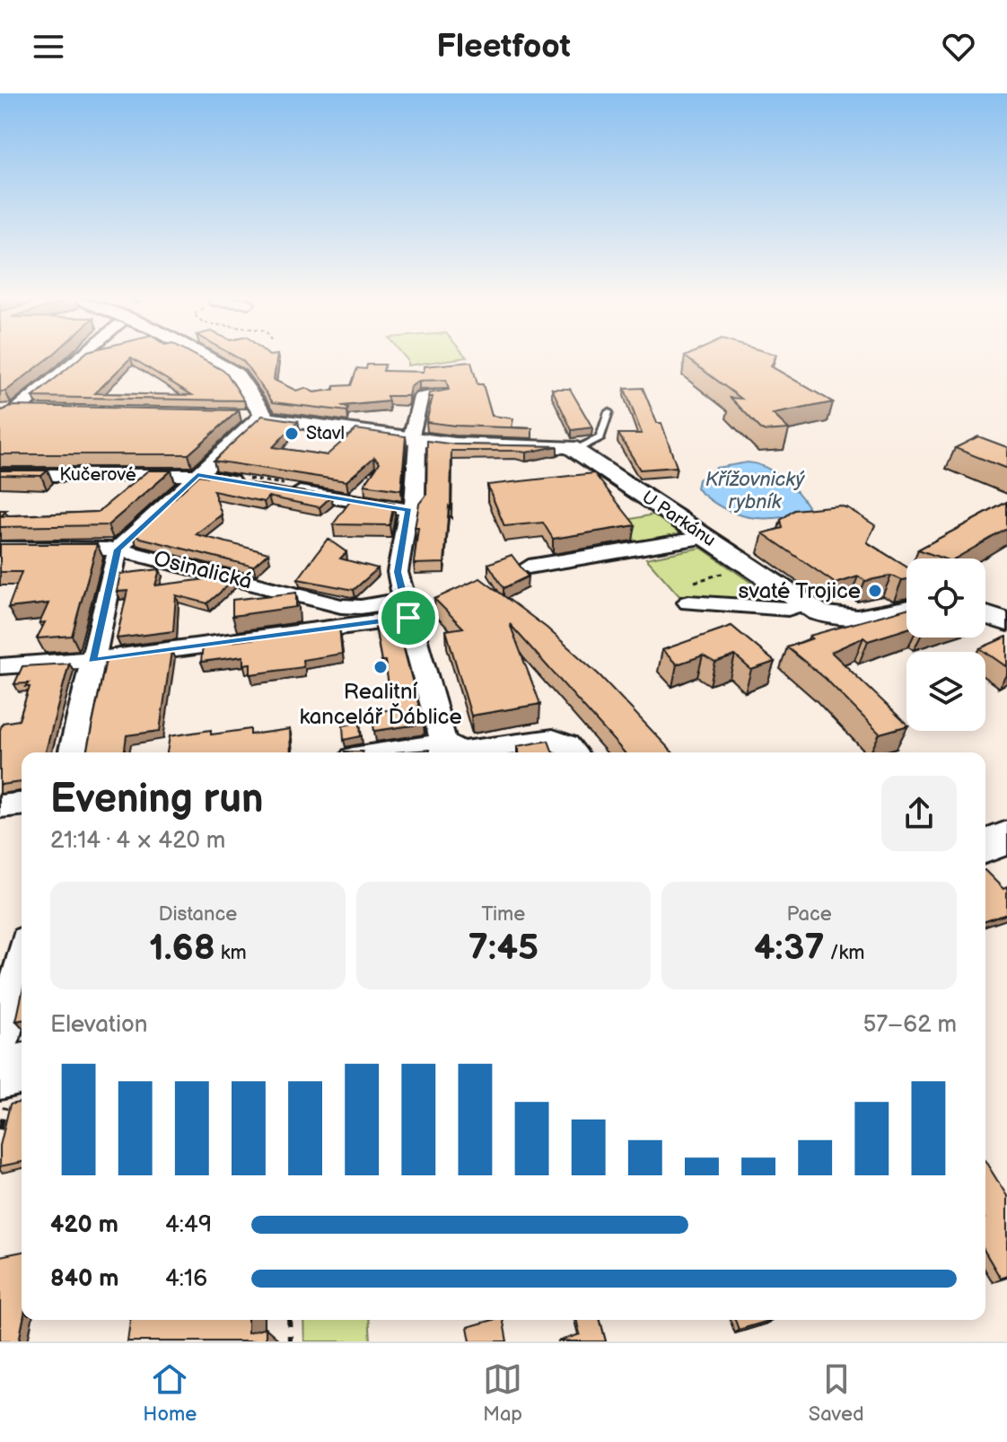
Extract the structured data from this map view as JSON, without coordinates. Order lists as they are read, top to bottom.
{
  "streets": {
    "street": ["Kučerové", "U Parkánu", "Osinalická"]
  },
  "water": ["Křížovnický rybník"],
  "places": ["Stavl", "svaté Trojice", "Realitní kancelář Ďáblice"],
  "page": {
    "header": "Fleetfoot",
    "heading": ["Evening run", "21:14 · 4 × 420 m"],
    "stats": [
      ["Distance", "1.68 km"],
      ["Time", "7:45"],
      ["Pace", "4:37 /km"]
    ],
    "chart": ["Elevation", "57–62 m"],
    "list": [
      {
        "name": "420 m",
        "note": "4:49"
      },
      {
        "name": "840 m",
        "note": "4:16"
      }
    ],
    "tabs": ["Home", "Map", "Saved"]
  }
}
